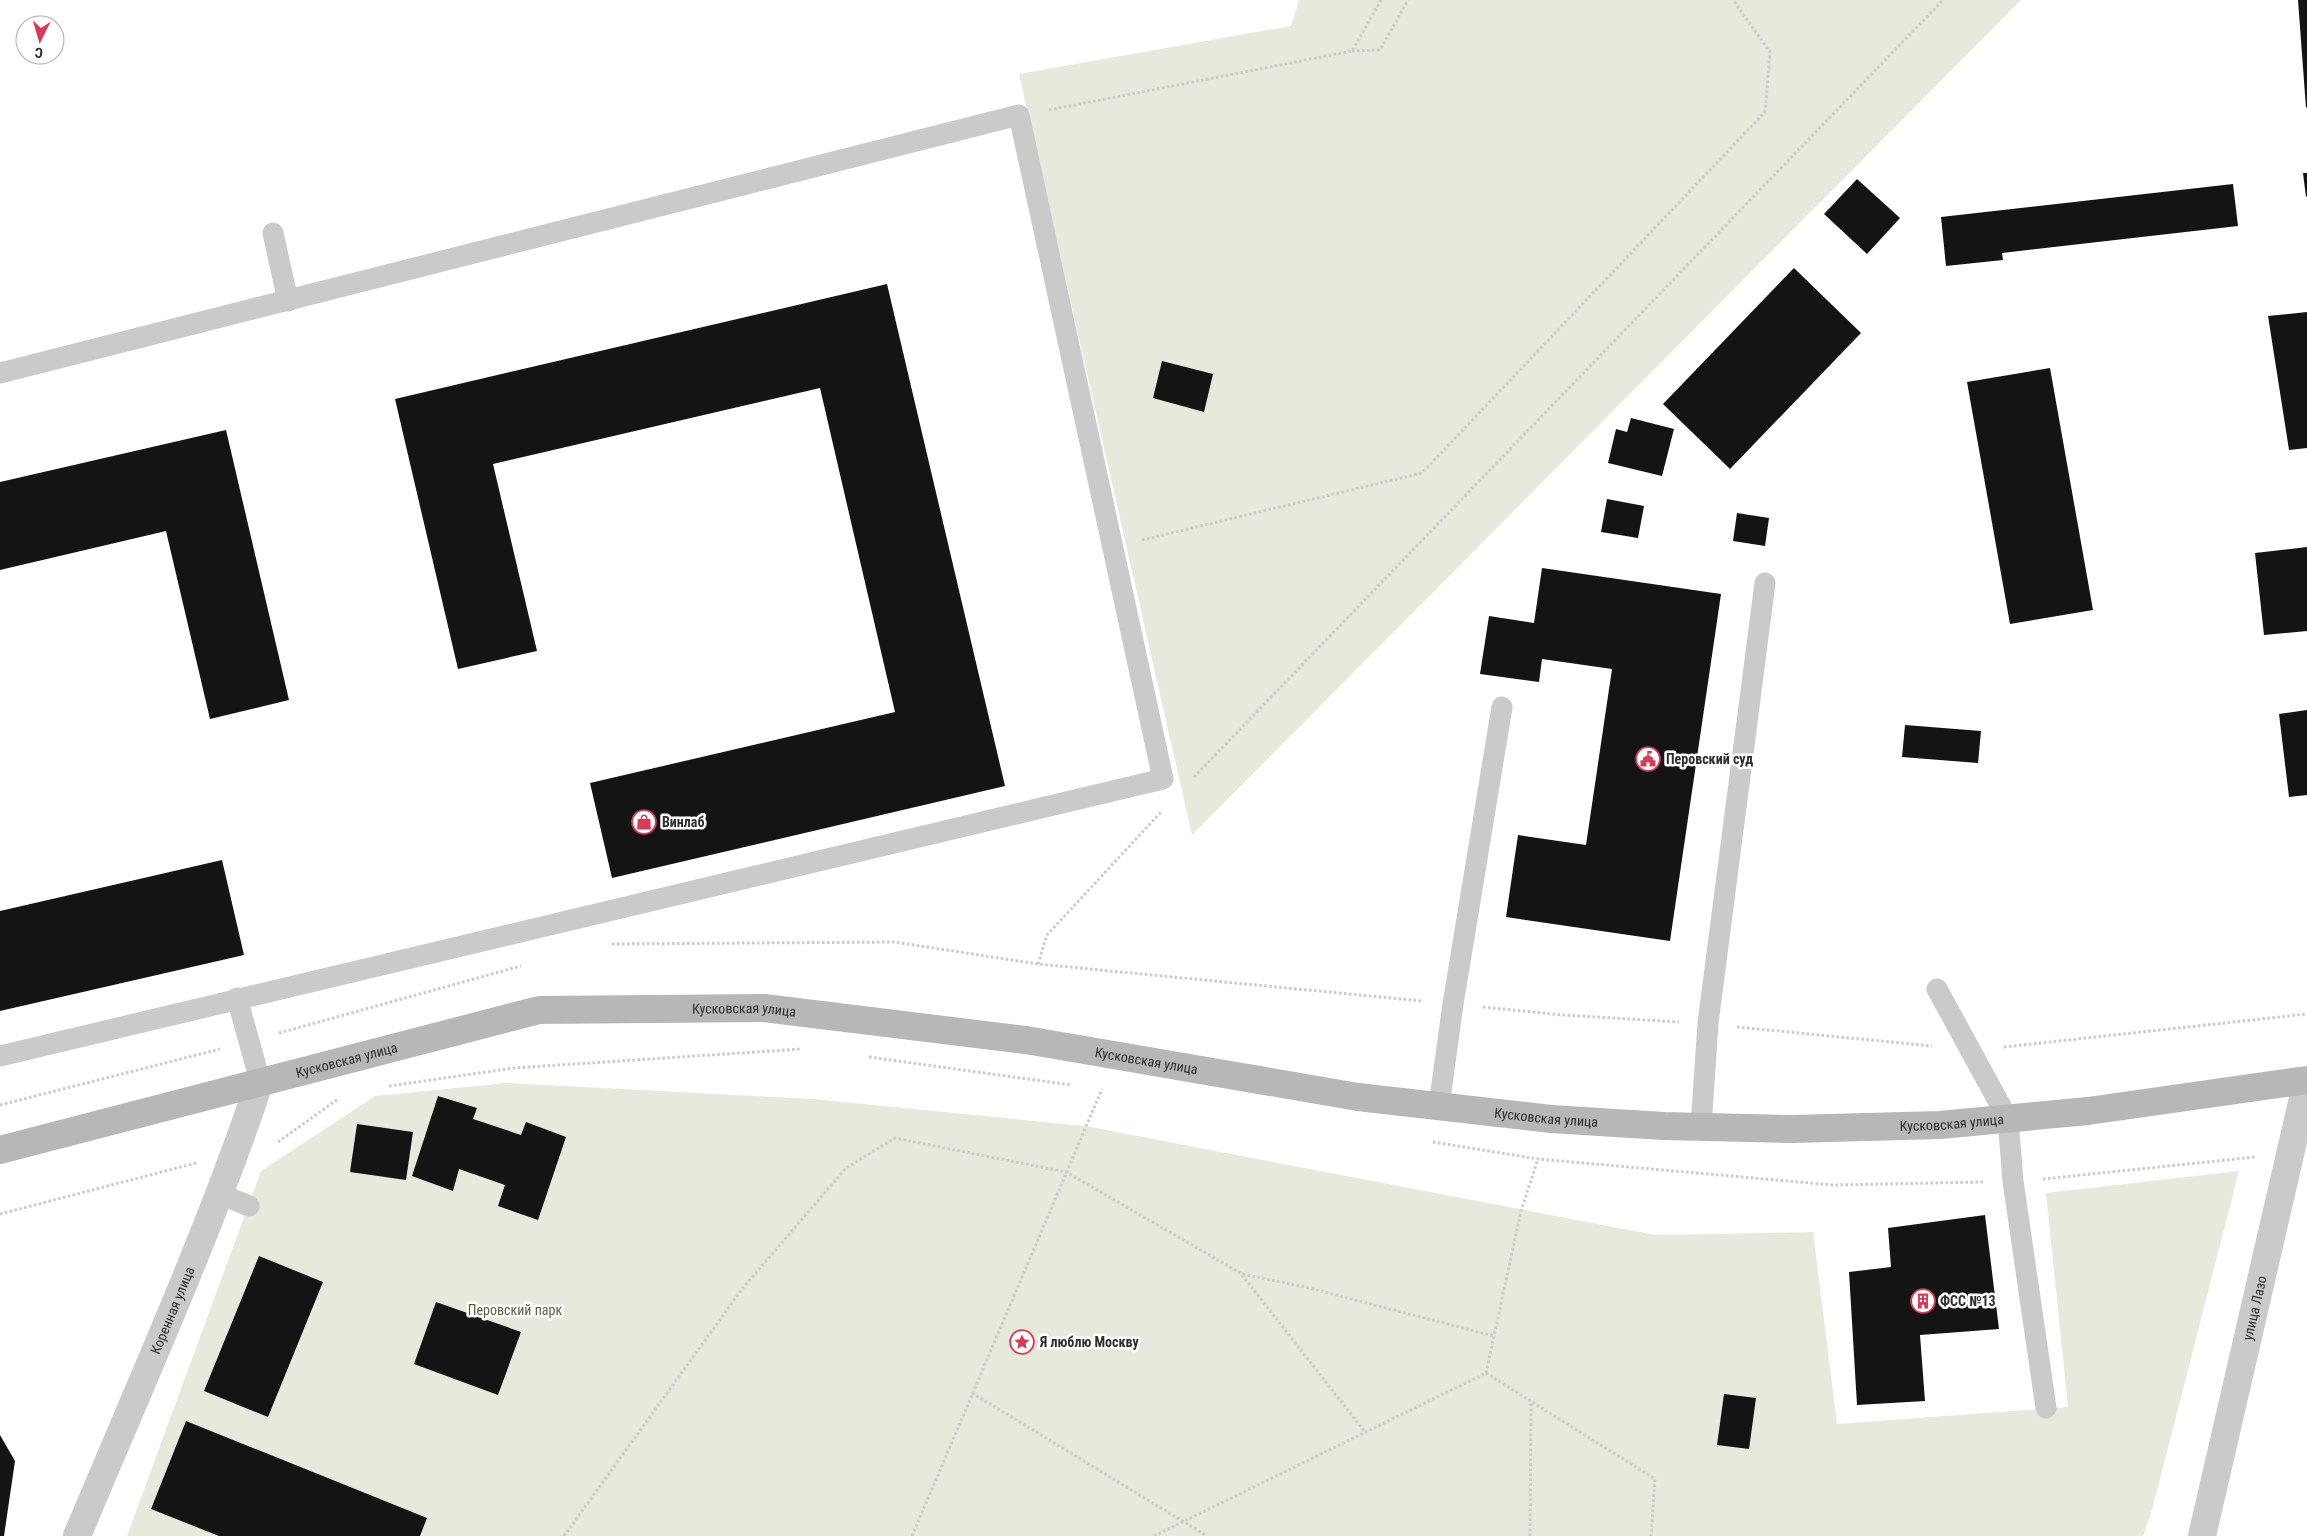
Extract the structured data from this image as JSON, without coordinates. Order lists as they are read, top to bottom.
{
  "streets": {
    "street": ["Кусковская улица", "улица Лазо", "Коренная улица"]
  },
  "crossings": [
    ["Кусковская улица", "улица Лазо"],
    ["Кусковская улица", "Коренная улица"]
  ],
  "parks": ["Перовский парк"],
  "places": {
    "public building": ["Перовский суд"],
    "shop": ["Винлаб"],
    "building": ["ФСС №13"],
    "place": ["Я люблю Москву"]
  },
  "north": "bottom"
}
